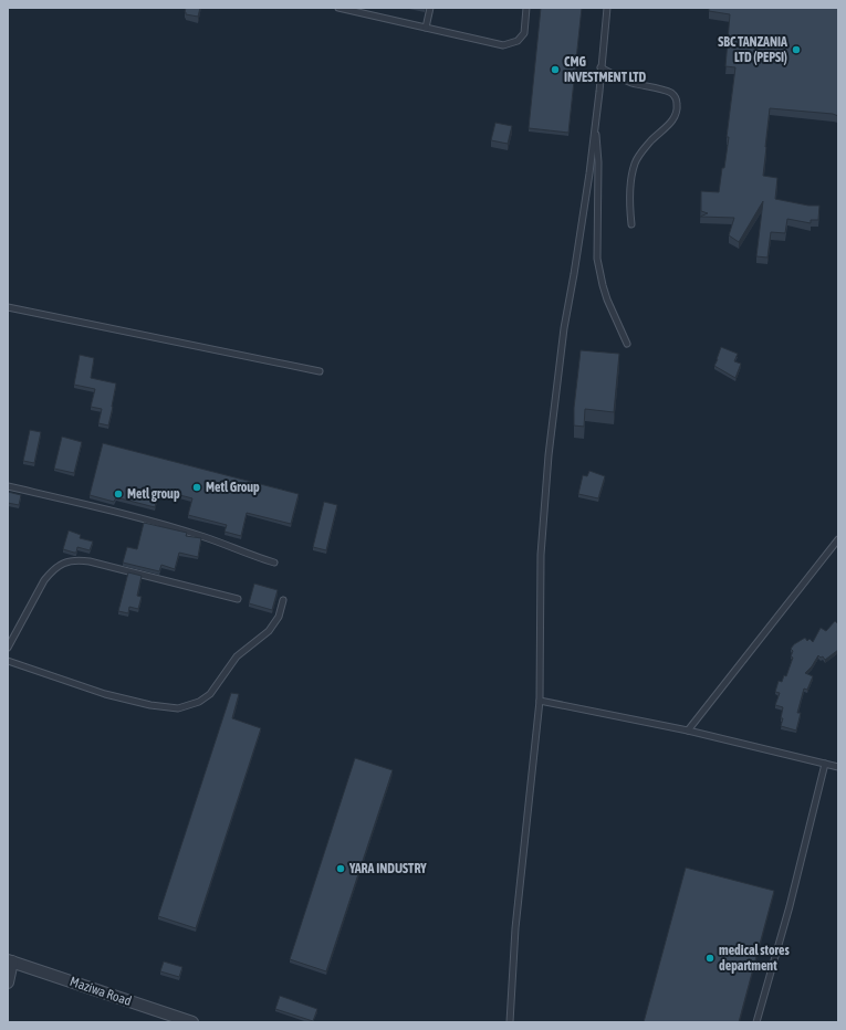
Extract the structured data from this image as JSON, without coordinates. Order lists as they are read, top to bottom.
{
  "streets": {
    "street": ["Maziwa Road"]
  },
  "places": [
    "SBC TANZANIA LTD (PEPSI)",
    "CMG INVESTMENT LTD",
    "Metl Group",
    "Metl group",
    "YARA INDUSTRY",
    "medical stores department"
  ]
}
